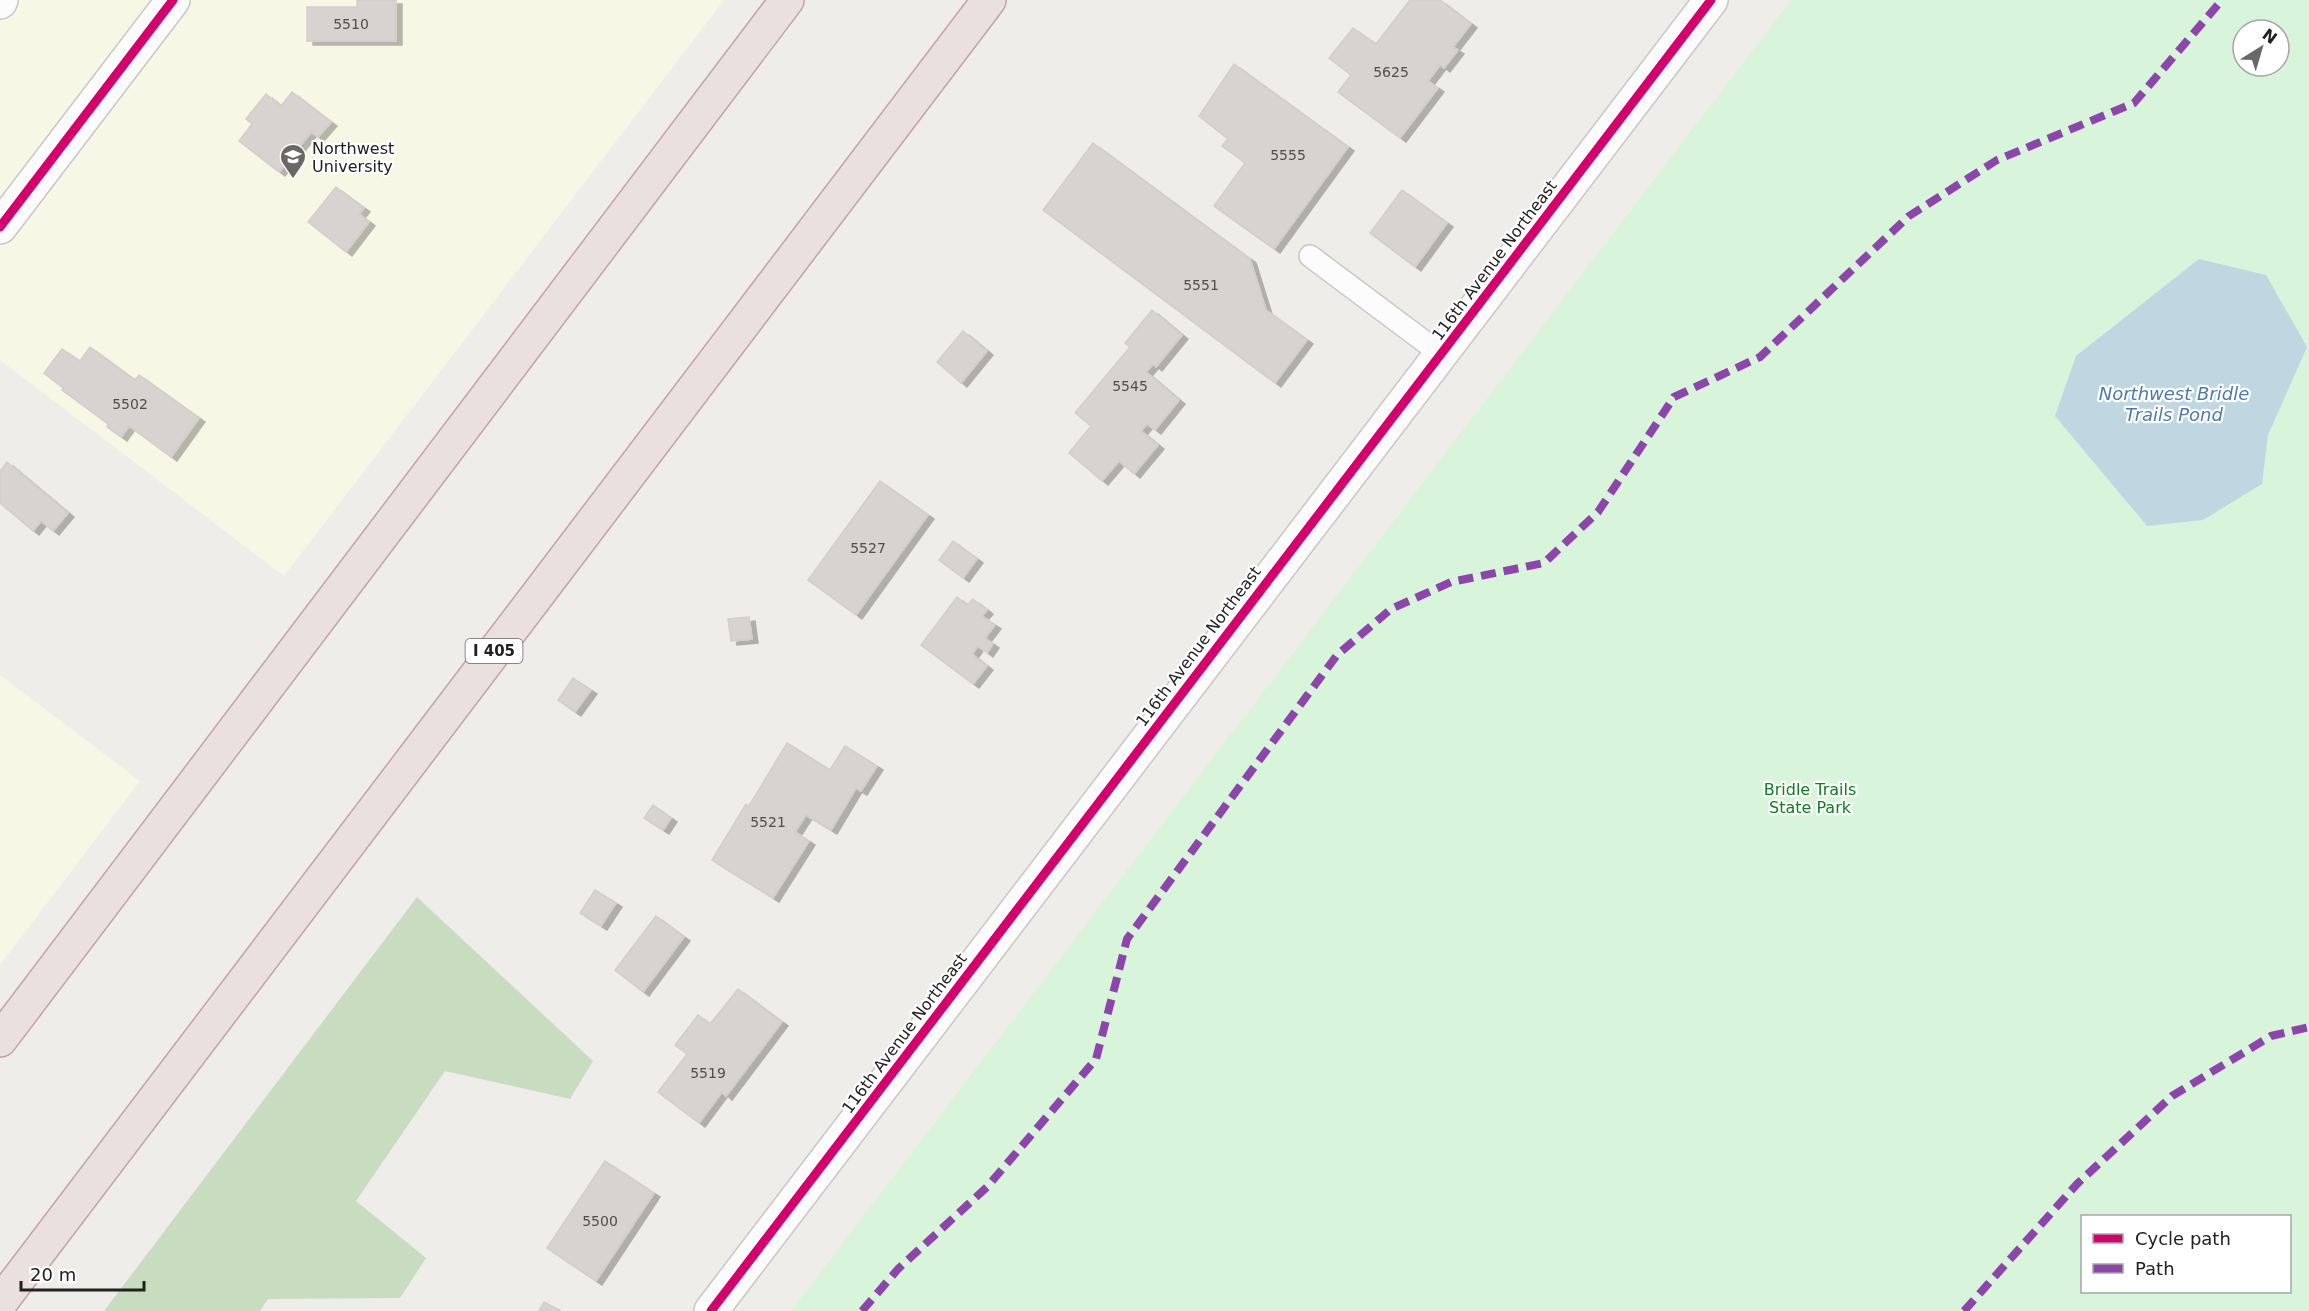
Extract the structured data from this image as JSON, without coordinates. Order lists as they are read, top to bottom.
{
  "streets": {
    "highway": ["I 405"],
    "street": ["116th Avenue Northeast"]
  },
  "water": ["Northwest Bridle Trails Pond"],
  "parks": ["Bridle Trails State Park"],
  "places": {
    "school or university": ["Northwest University"]
  },
  "house_numbers": [
    "5510",
    "5625",
    "5555",
    "5551",
    "5545",
    "5502",
    "5527",
    "5521",
    "5519",
    "5500"
  ],
  "legend": ["Cycle path", "Path"],
  "scale_bar": "20 m",
  "north": "top right"
}
